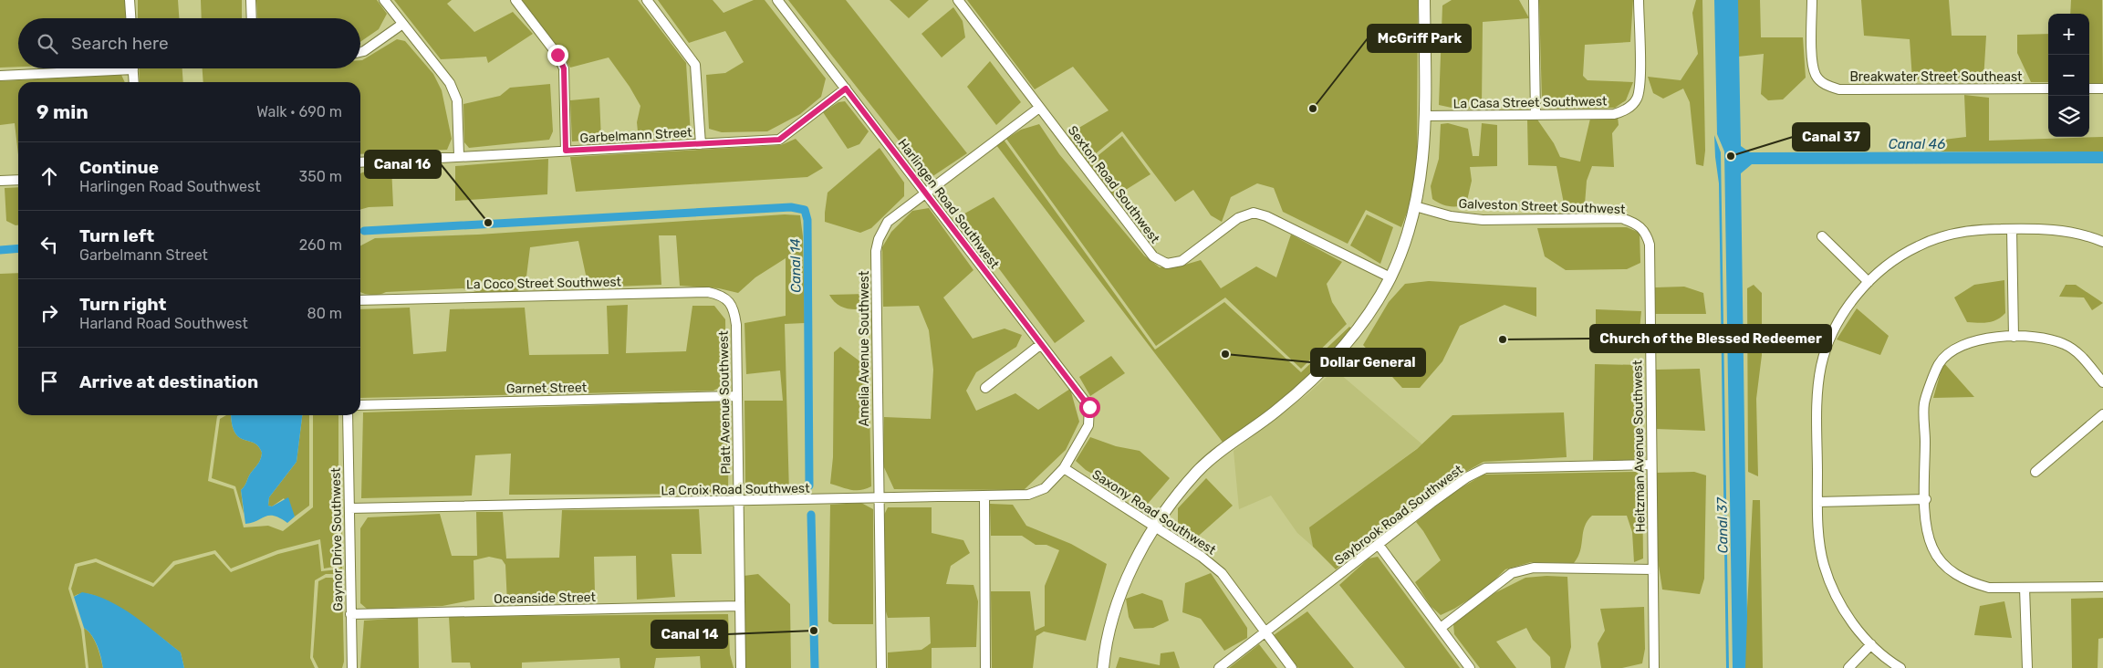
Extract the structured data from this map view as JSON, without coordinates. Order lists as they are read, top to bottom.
{
  "streets": {
    "street": [
      "Breakwater Street Southeast",
      "La Casa Street Southwest",
      "Garbelmann Street",
      "Sexton Road Southwest",
      "Harlingen Road Southwest",
      "Galveston Street Southwest",
      "La Coco Street Southwest",
      "Amelia Avenue Southwest",
      "Garnet Street",
      "Platt Avenue Southwest",
      "Heitzman Avenue Southwest",
      "La Croix Road Southwest",
      "Saxony Road Southwest",
      "Saybrook Road Southwest",
      "Gaynor Drive Southwest",
      "Oceanside Street"
    ]
  },
  "crossings": [
    ["Garbelmann Street", "Harlingen Road Southwest"],
    ["Sexton Road Southwest", "Amelia Avenue Southwest"],
    ["Harlingen Road Southwest", "Amelia Avenue Southwest"],
    ["Harlingen Road Southwest", "La Croix Road Southwest"],
    ["Galveston Street Southwest", "Heitzman Avenue Southwest"],
    ["La Coco Street Southwest", "Platt Avenue Southwest"],
    ["Amelia Avenue Southwest", "La Croix Road Southwest"],
    ["Garnet Street", "Platt Avenue Southwest"],
    ["Platt Avenue Southwest", "La Croix Road Southwest"],
    ["Platt Avenue Southwest", "Oceanside Street"],
    ["Heitzman Avenue Southwest", "Saybrook Road Southwest"],
    ["La Croix Road Southwest", "Saxony Road Southwest"],
    ["La Croix Road Southwest", "Gaynor Drive Southwest"],
    ["Saxony Road Southwest", "Saybrook Road Southwest"],
    ["Gaynor Drive Southwest", "Oceanside Street"]
  ],
  "water": ["Canal 46", "Canal 14", "Canal 37"],
  "places": [
    "McGriff Park",
    "Canal 37",
    "Canal 16",
    "Church of the Blessed Redeemer",
    "Dollar General",
    "Canal 14"
  ],
  "page": {
    "map_buttons": ["+", "−"],
    "search": "Search here",
    "heading": ["9 min", "Walk · 690 m"],
    "list": [
      ["Continue", "Harlingen Road Southwest", "350 m"],
      ["Turn left", "Garbelmann Street", "260 m"],
      ["Turn right", "Harland Road Southwest", "80 m"],
      "Arrive at destination"
    ]
  }
}
